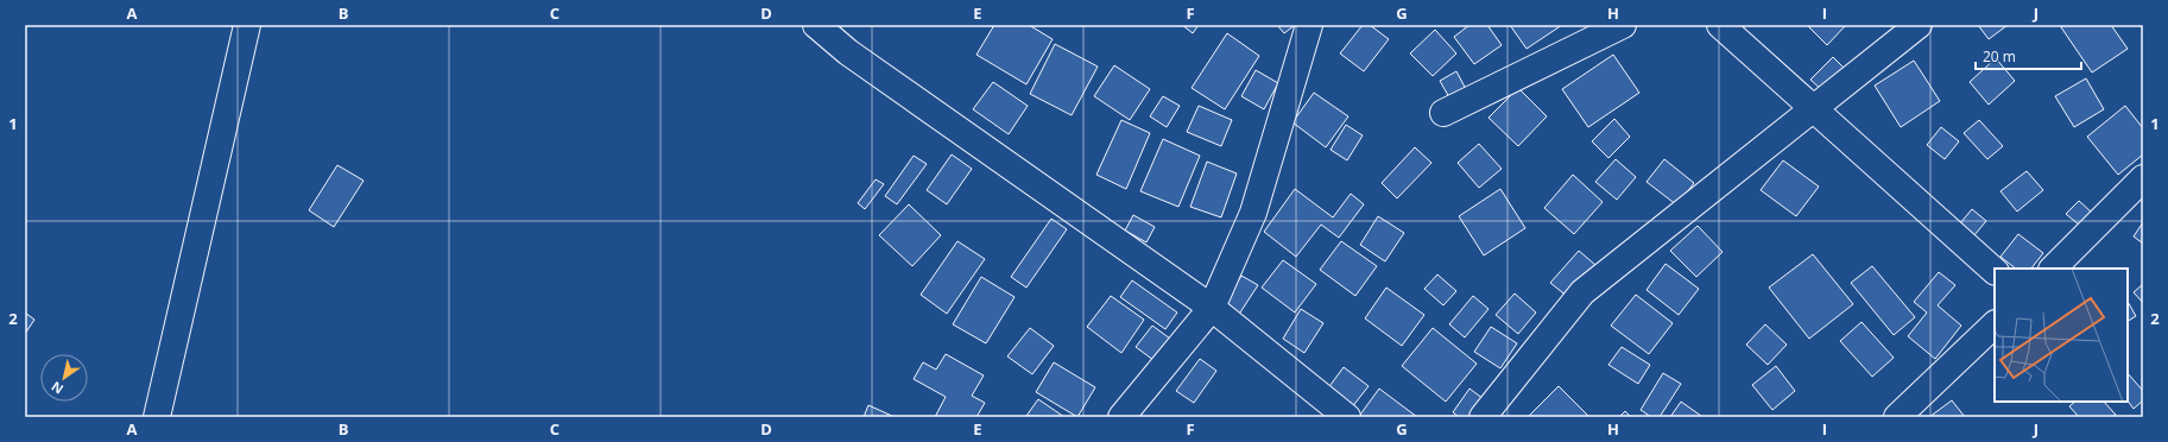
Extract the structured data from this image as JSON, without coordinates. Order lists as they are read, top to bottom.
{
  "scale_bar": "20 m",
  "north": "bottom left",
  "grid": {
    "columns": [
      "A",
      "B",
      "C",
      "D",
      "E",
      "F",
      "G",
      "H",
      "I",
      "J"
    ],
    "rows": ["1", "2"]
  }
}
